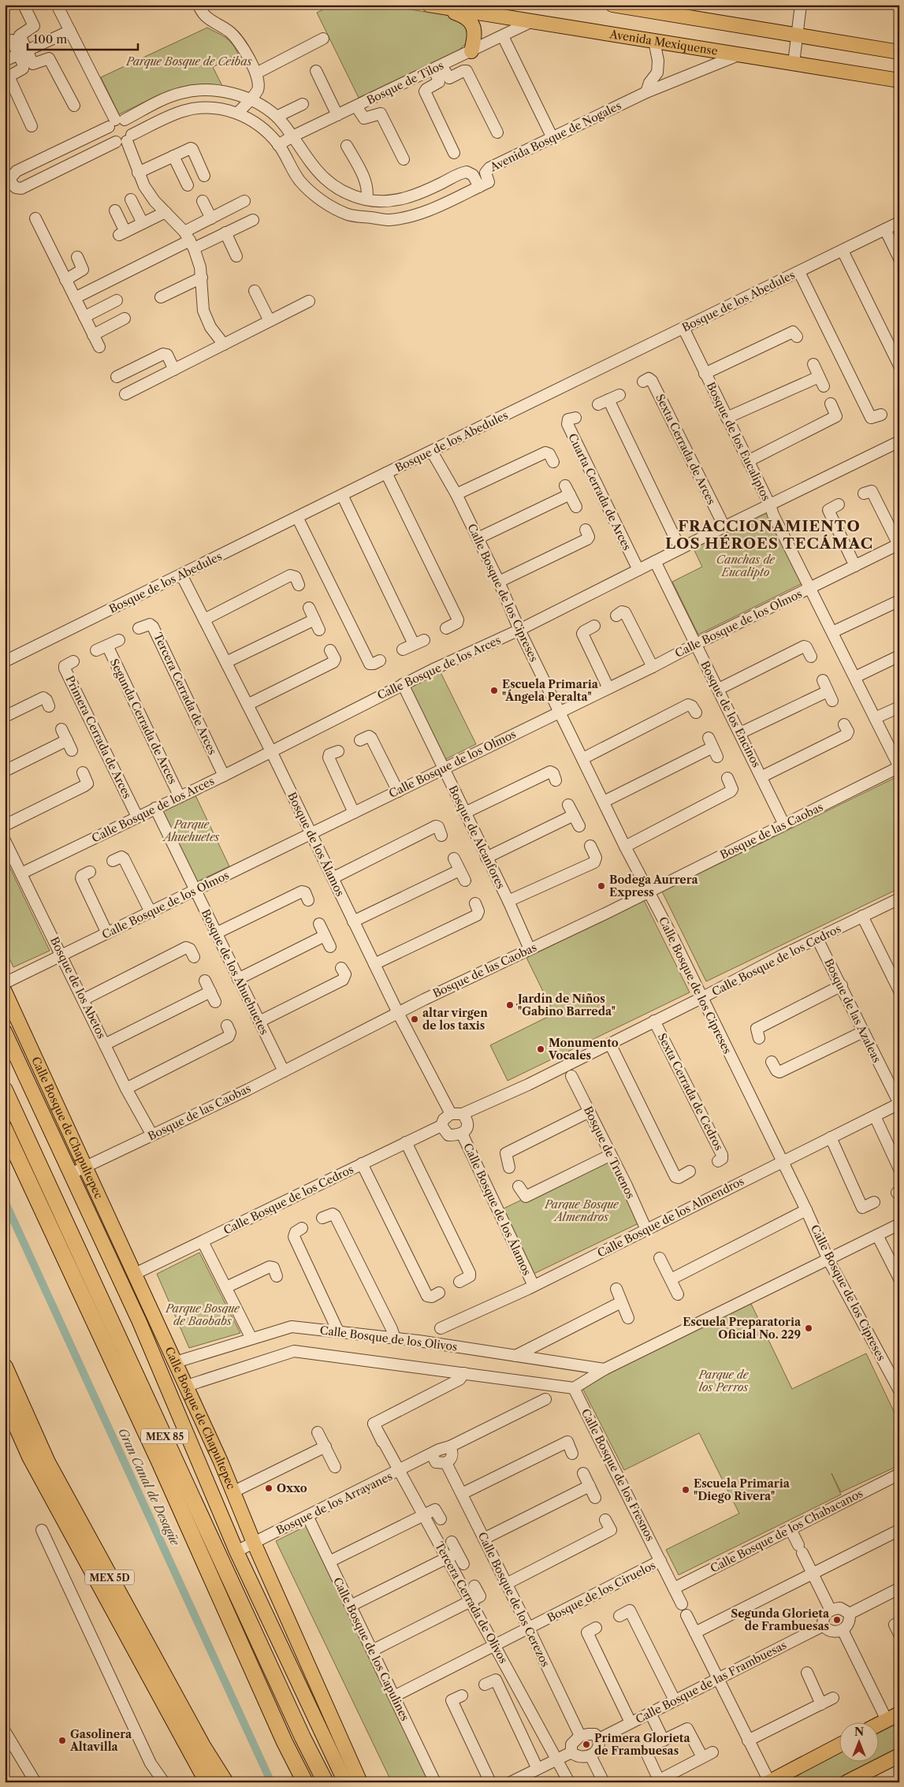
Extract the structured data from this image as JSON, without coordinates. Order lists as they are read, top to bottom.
{
  "streets": {
    "highway": ["MEX 85", "MEX 5D"],
    "main road": ["Avenida Mexiquense", "Calle Bosque de Chapultepec"],
    "street": [
      "Bosque de Tilos",
      "Avenida Bosque de Nogales",
      "Bosque de los Abedules",
      "Bosque de los Eucaliptos",
      "Sexta Cerrada de Arces",
      "Cuarta Cerrada de Arces",
      "Calle Bosque de los Cipreses",
      "Calle Bosque de los Olmos",
      "Calle Bosque de los Arces",
      "Tercera Cerrada de Arces",
      "Bosque de los Encinos",
      "Segunda Cerrada de Arces",
      "Primera Cerrada de Arces",
      "Bosque de las Caobas",
      "Bosque de Alcanfores",
      "Bosque de los Álamos",
      "Calle Bosque de los Cedros",
      "Bosque de los Ahuehuetes",
      "Bosque de los Abetos",
      "Bosque de las Azaleas",
      "Sexta Cerrada de Cedros",
      "Bosque de Truenos",
      "Calle Bosque de los Álamos",
      "Calle Bosque de los Almendros",
      "Calle Bosque de los Olivos",
      "Calle Bosque de los Fresnos",
      "Bosque de los Arrayanes",
      "Calle Bosque de los Chabacanos",
      "Bosque de los Ciruelos",
      "Calle Bosque de los Cerezos",
      "Tercera Cerrada de Olivos",
      "Calle Bosque de los Capulines",
      "Calle Bosque de las Frambuesas"
    ]
  },
  "crossings": [
    ["Avenida Mexiquense", "Bosque de Tilos"],
    ["Avenida Mexiquense", "Avenida Bosque de Nogales"],
    ["Bosque de los Abedules", "Bosque de los Eucaliptos"],
    ["Bosque de los Abedules", "Calle Bosque de los Cipreses"],
    ["Bosque de los Abedules", "Bosque de los Álamos"],
    ["Bosque de los Eucaliptos", "Calle Bosque de los Olmos"],
    ["Bosque de los Eucaliptos", "Calle Bosque de los Arces"],
    ["Bosque de los Eucaliptos", "Bosque de las Caobas"],
    ["Sexta Cerrada de Arces", "Calle Bosque de los Arces"],
    ["Cuarta Cerrada de Arces", "Calle Bosque de los Arces"],
    ["Calle Bosque de los Cipreses", "Calle Bosque de los Olmos"],
    ["Calle Bosque de los Cipreses", "Calle Bosque de los Arces"],
    ["Calle Bosque de los Cipreses", "Bosque de las Caobas"],
    ["Calle Bosque de los Cipreses", "Calle Bosque de los Cedros"],
    ["Calle Bosque de los Cipreses", "Calle Bosque de los Almendros"],
    ["Calle Bosque de los Olmos", "Bosque de los Encinos"],
    ["Calle Bosque de los Olmos", "Bosque de Alcanfores"],
    ["Calle Bosque de los Olmos", "Bosque de los Álamos"],
    ["Calle Bosque de los Olmos", "Bosque de los Ahuehuetes"],
    ["Calle Bosque de los Olmos", "Bosque de los Abetos"],
    ["Calle Bosque de los Arces", "Tercera Cerrada de Arces"],
    ["Calle Bosque de los Arces", "Bosque de los Encinos"],
    ["Calle Bosque de los Arces", "Segunda Cerrada de Arces"],
    ["Calle Bosque de los Arces", "Primera Cerrada de Arces"],
    ["Calle Bosque de los Arces", "Bosque de Alcanfores"],
    ["Calle Bosque de los Arces", "Bosque de los Álamos"],
    ["Calle Bosque de los Arces", "Bosque de los Ahuehuetes"],
    ["Calle Bosque de los Arces", "Bosque de los Abetos"],
    ["Bosque de los Encinos", "Bosque de las Caobas"],
    ["Bosque de las Caobas", "Bosque de Alcanfores"],
    ["Bosque de las Caobas", "Bosque de los Álamos"],
    ["Bosque de las Caobas", "Bosque de los Ahuehuetes"],
    ["Bosque de las Caobas", "Bosque de los Abetos"],
    ["Bosque de las Caobas", "Calle Bosque de Chapultepec"],
    ["Bosque de los Álamos", "Calle Bosque de los Cedros"],
    ["Bosque de los Álamos", "Calle Bosque de los Álamos"],
    ["Calle Bosque de los Cedros", "Bosque de las Azaleas"],
    ["Calle Bosque de los Cedros", "Sexta Cerrada de Cedros"],
    ["Calle Bosque de los Cedros", "Calle Bosque de Chapultepec"],
    ["Calle Bosque de los Cedros", "Calle Bosque de los Álamos"],
    ["Bosque de las Azaleas", "Calle Bosque de los Almendros"],
    ["Calle Bosque de Chapultepec", "Calle Bosque de los Olivos"],
    ["Calle Bosque de Chapultepec", "Bosque de los Arrayanes"],
    ["Bosque de Truenos", "Calle Bosque de los Almendros"],
    ["Calle Bosque de los Álamos", "Calle Bosque de los Almendros"],
    ["Calle Bosque de los Fresnos", "Calle Bosque de los Chabacanos"],
    ["Calle Bosque de los Fresnos", "Bosque de los Ciruelos"],
    ["Bosque de los Arrayanes", "Calle Bosque de los Capulines"],
    ["Bosque de los Ciruelos", "Calle Bosque de los Cerezos"],
    ["Bosque de los Ciruelos", "Calle Bosque de los Capulines"],
    ["Calle Bosque de los Cerezos", "Calle Bosque de las Frambuesas"]
  ],
  "districts": ["FRACCIONAMIENTO LOS HÉROES TECÁMAC"],
  "water": ["Gran Canal de Desagüe"],
  "parks": [
    "Parque Bosque de Ceibas",
    "Canchas de Eucalipto",
    "Parque Ahuehuetes",
    "Parque Bosque Almendros",
    "Parque Bosque de Baobabs",
    "Parque de los Perros"
  ],
  "places": [
    "Escuela Primaria \"Ángela Peralta\"",
    "Bodega Aurrera Express",
    "Jardín de Niños \"Gabino Barreda\"",
    "altar virgen de los taxis",
    "Monumento Vocales",
    "Escuela Preparatoria Oficial No. 229",
    "Oxxo",
    "Escuela Primaria \"Diego Rivera\"",
    "Segunda Glorieta de Frambuesas",
    "Gasolinera Altavilla",
    "Primera Glorieta de Frambuesas"
  ],
  "scale_bar": "100 m",
  "north": "top"
}
